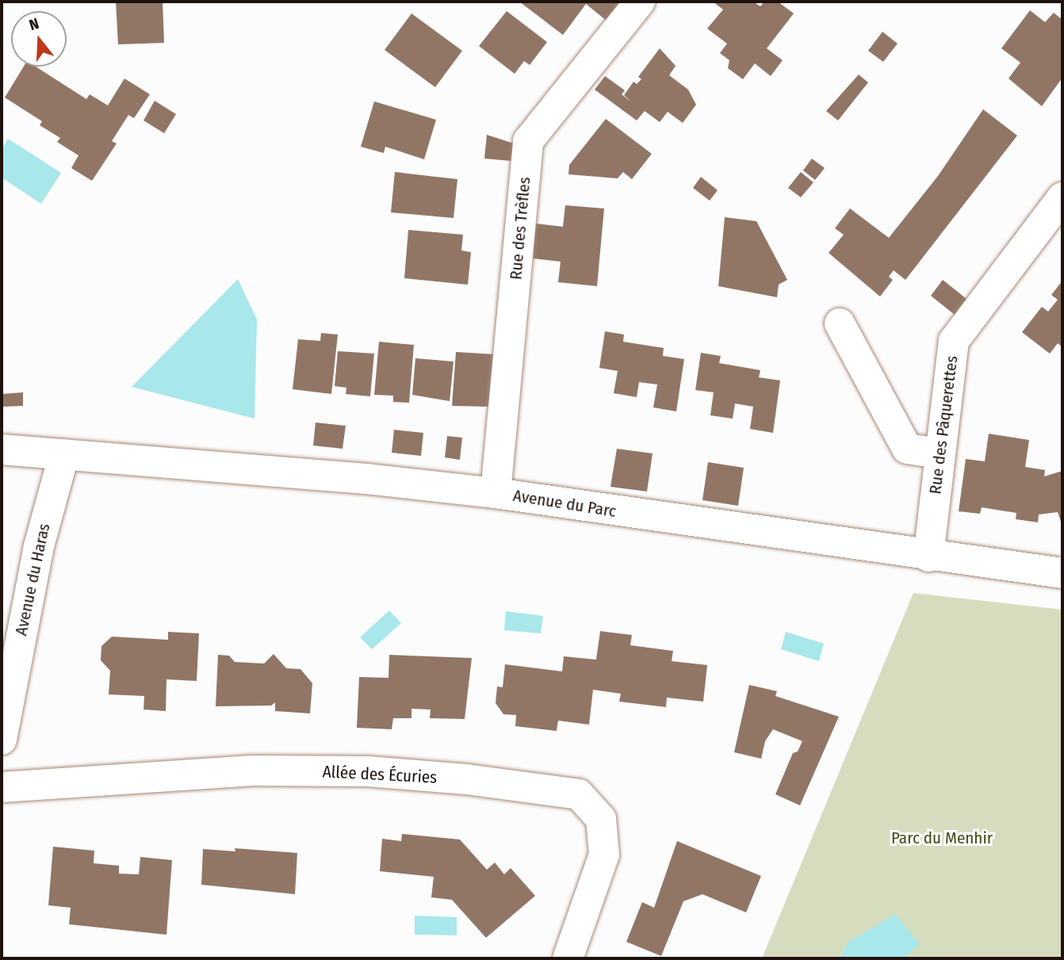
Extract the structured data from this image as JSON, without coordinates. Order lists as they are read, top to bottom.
{
  "streets": {
    "street": [
      "Rue des Trèfles",
      "Rue des Pâquerettes",
      "Avenue du Parc",
      "Avenue du Haras",
      "Allée des Écuries"
    ]
  },
  "crossings": [
    ["Rue des Trèfles", "Avenue du Parc"],
    ["Rue des Pâquerettes", "Avenue du Parc"],
    ["Avenue du Parc", "Avenue du Haras"]
  ],
  "parks": ["Parc du Menhir"],
  "north": "top"
}
